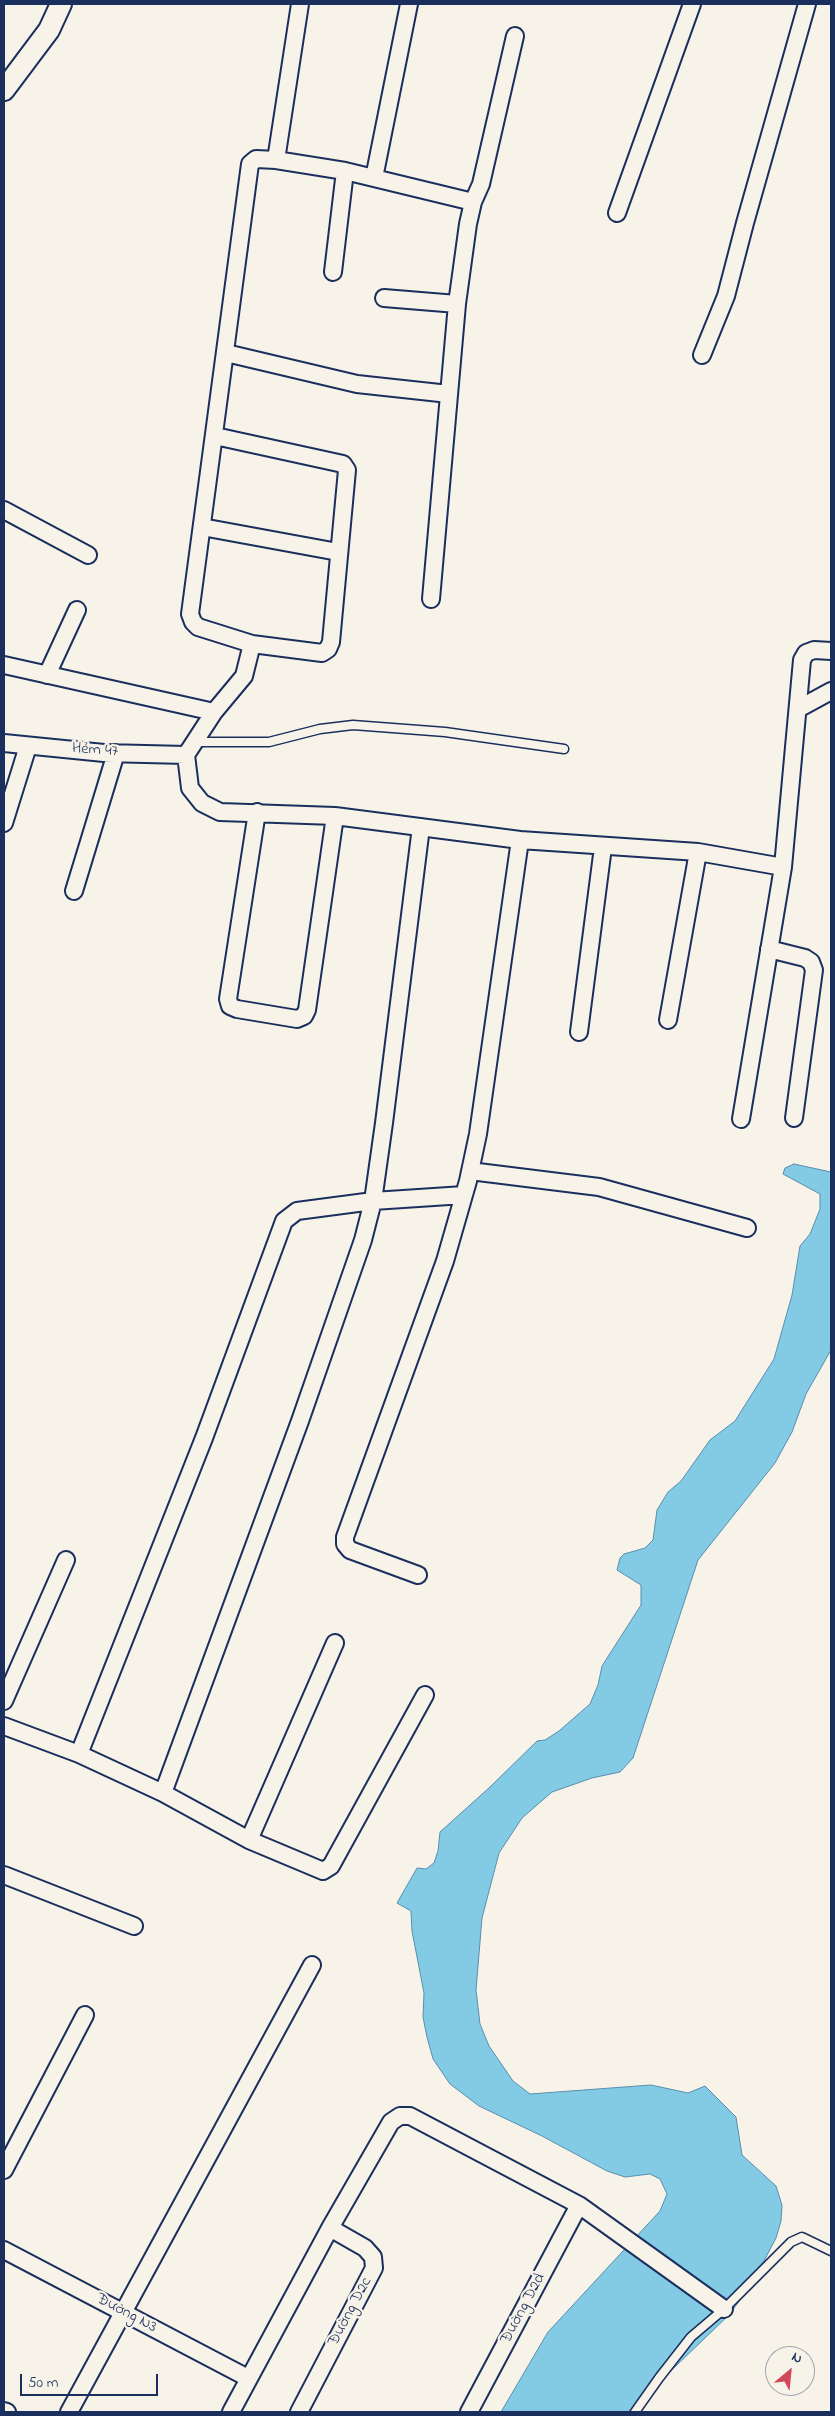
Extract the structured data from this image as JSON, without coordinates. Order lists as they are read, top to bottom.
{
  "streets": {
    "street": [
      "Hẻm 47",
      "Đường D2d",
      "Đường D2c",
      "Đường N3"
    ]
  },
  "scale_bar": "50 m",
  "north": "top right"
}
